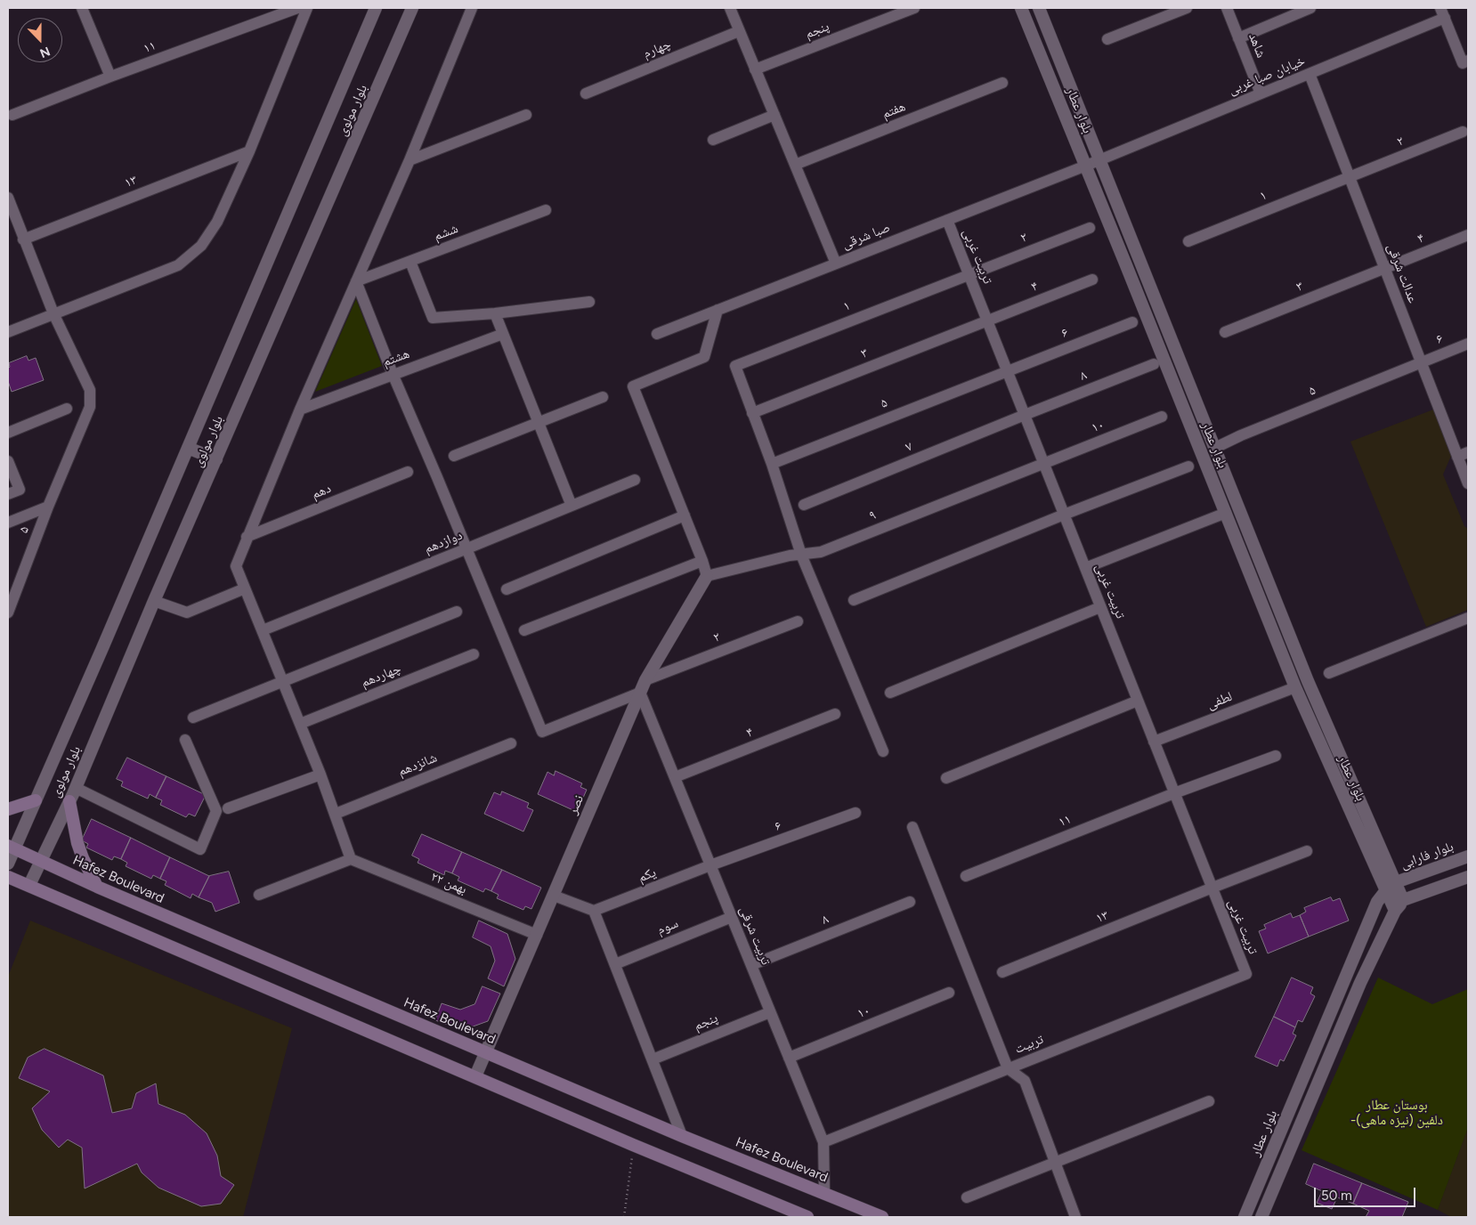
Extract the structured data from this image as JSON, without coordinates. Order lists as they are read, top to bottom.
{
  "streets": {
    "main road": ["Hafez Boulevard"],
    "street": [
      "پنجم",
      "شاهد",
      "۱۱",
      "چهارم",
      "خیابان صبا غربی",
      "بلوار مولوی",
      "هفتم",
      "بلوار عطار",
      "۲",
      "۱۳",
      "۱",
      "ششم",
      "صبا شرقی",
      "۴",
      "تربیت غربی",
      "عدالت شرقی",
      "۳",
      "۶",
      "هشتم",
      "۸",
      "۵",
      "۱۰",
      "۷",
      "دهم",
      "۹",
      "دوازدهم",
      "چهاردهم",
      "لطفی",
      "شانزدهم",
      "نصر",
      "بلوار فارابی",
      "یکم",
      "۲۲ بهمن",
      "سوم",
      "تربیت شرقی",
      "تربیت"
    ]
  },
  "crossings": [
    ["پنجم", "تربیت شرقی"],
    ["شاهد", "خیابان صبا غربی"],
    ["۱۱", "تربیت غربی"],
    ["خیابان صبا غربی", "بلوار عطار"],
    ["خیابان صبا غربی", "صبا شرقی"],
    ["خیابان صبا غربی", "عدالت شرقی"],
    ["بلوار مولوی", "Hafez Boulevard"],
    ["بلوار عطار", "صبا شرقی"],
    ["بلوار عطار", "۵"],
    ["بلوار عطار", "لطفی"],
    ["بلوار عطار", "بلوار فارابی"],
    ["۲", "۱"],
    ["۲", "تربیت غربی"],
    ["۲", "عدالت شرقی"],
    ["۲", "نصر"],
    ["۱۳", "تربیت غربی"],
    ["۱۳", "۵"],
    ["۱", "تربیت غربی"],
    ["۱", "عدالت شرقی"],
    ["۱", "۳"],
    ["صبا شرقی", "تربیت غربی"],
    ["۴", "تربیت غربی"],
    ["۴", "عدالت شرقی"],
    ["۴", "۳"],
    ["۴", "تربیت شرقی"],
    ["تربیت غربی", "۳"],
    ["تربیت غربی", "۶"],
    ["تربیت غربی", "۸"],
    ["تربیت غربی", "۵"],
    ["تربیت غربی", "۱۰"],
    ["تربیت غربی", "۷"],
    ["تربیت غربی", "۹"],
    ["تربیت غربی", "لطفی"],
    ["تربیت غربی", "تربیت"],
    ["عدالت شرقی", "۳"],
    ["عدالت شرقی", "۶"],
    ["عدالت شرقی", "۵"],
    ["۶", "۵"],
    ["۶", "یکم"],
    ["۶", "تربیت شرقی"],
    ["۸", "۷"],
    ["۸", "تربیت شرقی"],
    ["۱۰", "۹"],
    ["۱۰", "تربیت شرقی"],
    ["۹", "نصر"],
    ["نصر", "Hafez Boulevard"],
    ["نصر", "۲۲ بهمن"],
    ["نصر", "تربیت شرقی"],
    ["یکم", "تربیت شرقی"],
    ["Hafez Boulevard", "تربیت شرقی"],
    ["سوم", "تربیت شرقی"],
    ["تربیت شرقی", "تربیت"]
  ],
  "parks": ["بوستان عطار -دلفین (نیزه ماهی)"],
  "scale_bar": "50 m",
  "north": "bottom"
}
